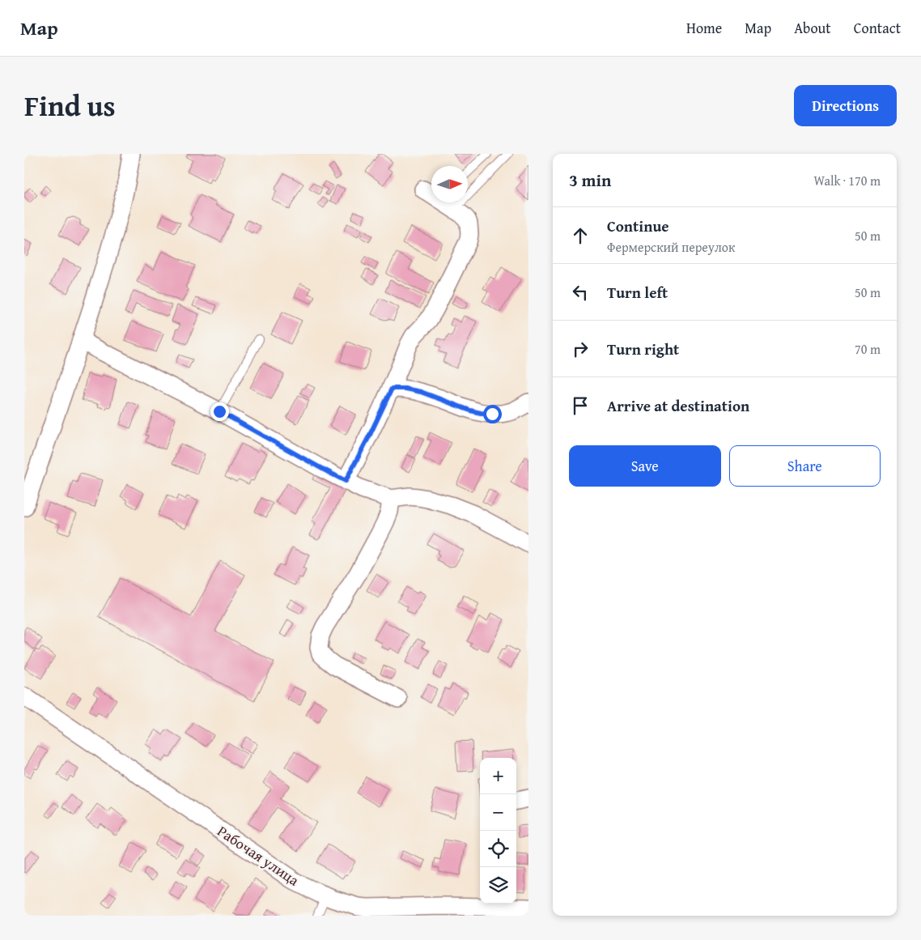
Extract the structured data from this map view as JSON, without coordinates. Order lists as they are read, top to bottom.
{
  "streets": {
    "street": ["Рабочая улица"]
  },
  "north": "right",
  "page": {
    "header": "Map",
    "nav": [
      "Home",
      "Map",
      "About",
      "Contact"
    ],
    "title": "Find us",
    "buttons": [
      "Directions",
      ["Save", "Share"]
    ],
    "heading": ["3 min", "Walk · 170 m"],
    "list": [
      ["Continue", "Фермерский переулок", "50 m"],
      ["Turn left", "50 m"],
      ["Turn right", "70 m"],
      "Arrive at destination"
    ],
    "map_buttons": ["+", "−"]
  }
}
